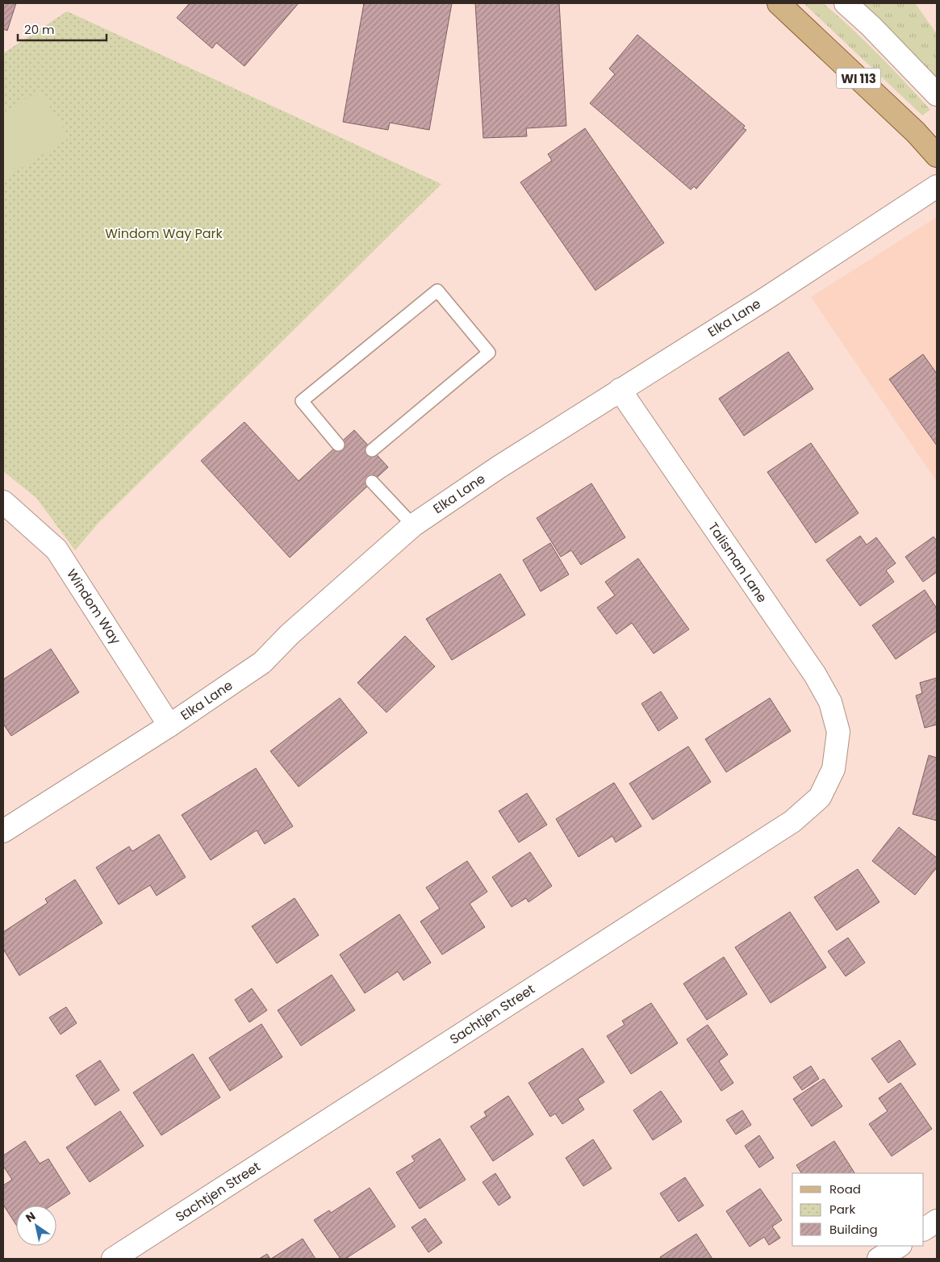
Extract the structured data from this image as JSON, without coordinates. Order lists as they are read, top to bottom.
{
  "streets": {
    "main road": ["WI 113"],
    "street": [
      "Elka Lane",
      "Talisman Lane",
      "Windom Way",
      "Sachtjen Street"
    ]
  },
  "crossings": [
    ["Elka Lane", "Talisman Lane"],
    ["Elka Lane", "Windom Way"],
    ["Talisman Lane", "Sachtjen Street"]
  ],
  "parks": ["Windom Way Park"],
  "legend": ["Road", "Park", "Building"],
  "scale_bar": "20 m",
  "north": "top left"
}
